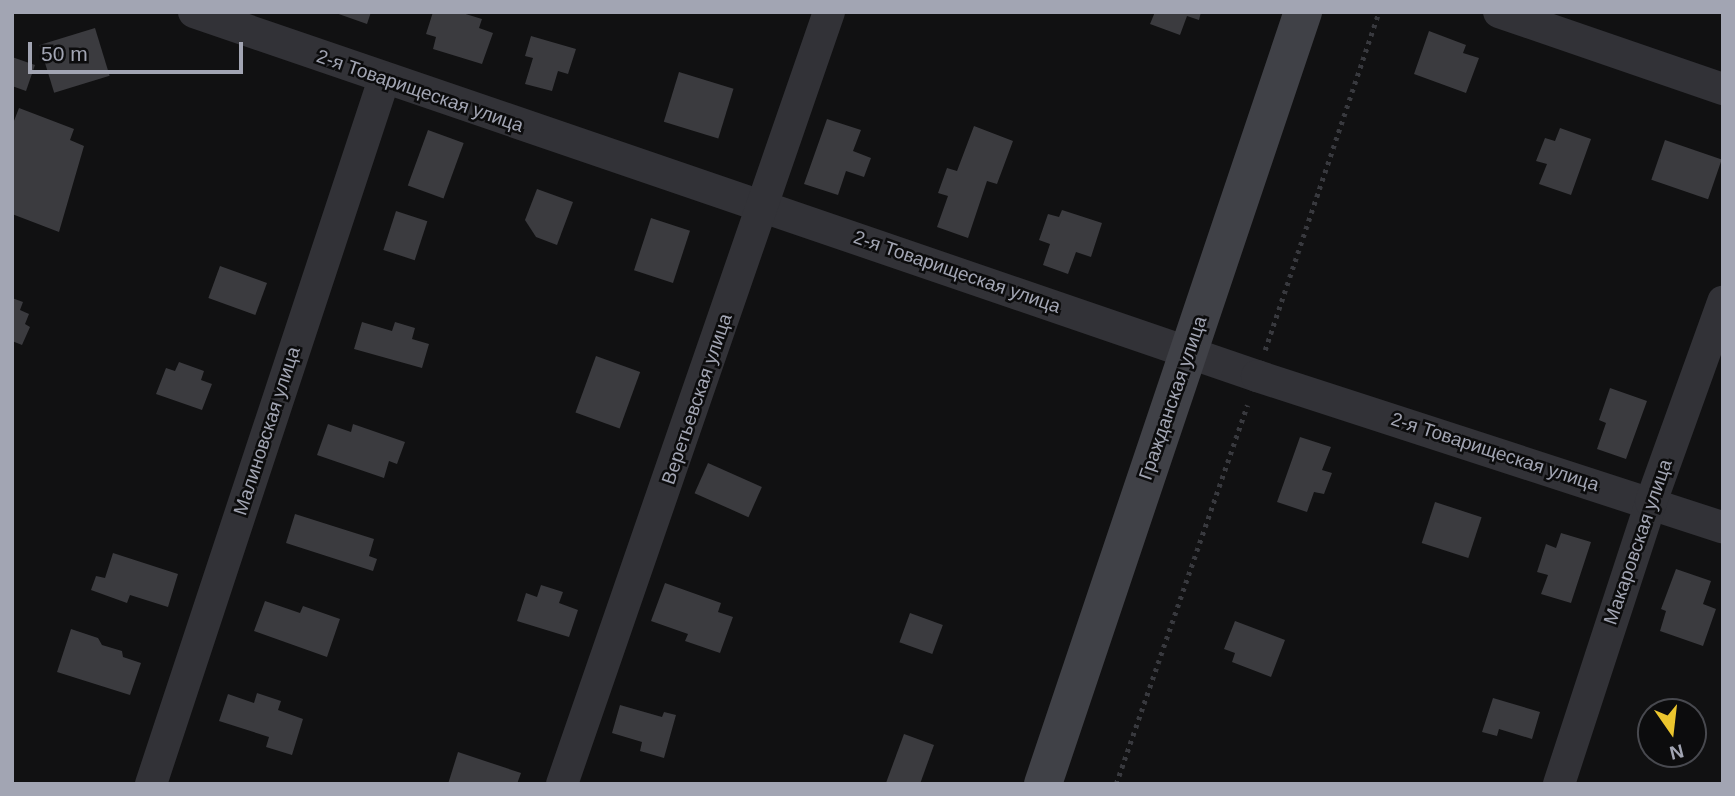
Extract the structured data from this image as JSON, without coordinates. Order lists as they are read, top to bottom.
{
  "streets": {
    "main road": ["Гражданская улица"],
    "street": [
      "2-я Товарищеская улица",
      "Веретьевская улица",
      "Малиновская улица",
      "Макаровская улица"
    ]
  },
  "crossings": [
    ["2-я Товарищеская улица", "Гражданская улица"],
    ["2-я Товарищеская улица", "Веретьевская улица"],
    ["2-я Товарищеская улица", "Малиновская улица"],
    ["2-я Товарищеская улица", "Макаровская улица"]
  ],
  "scale_bar": "50 m",
  "north": "bottom"
}
